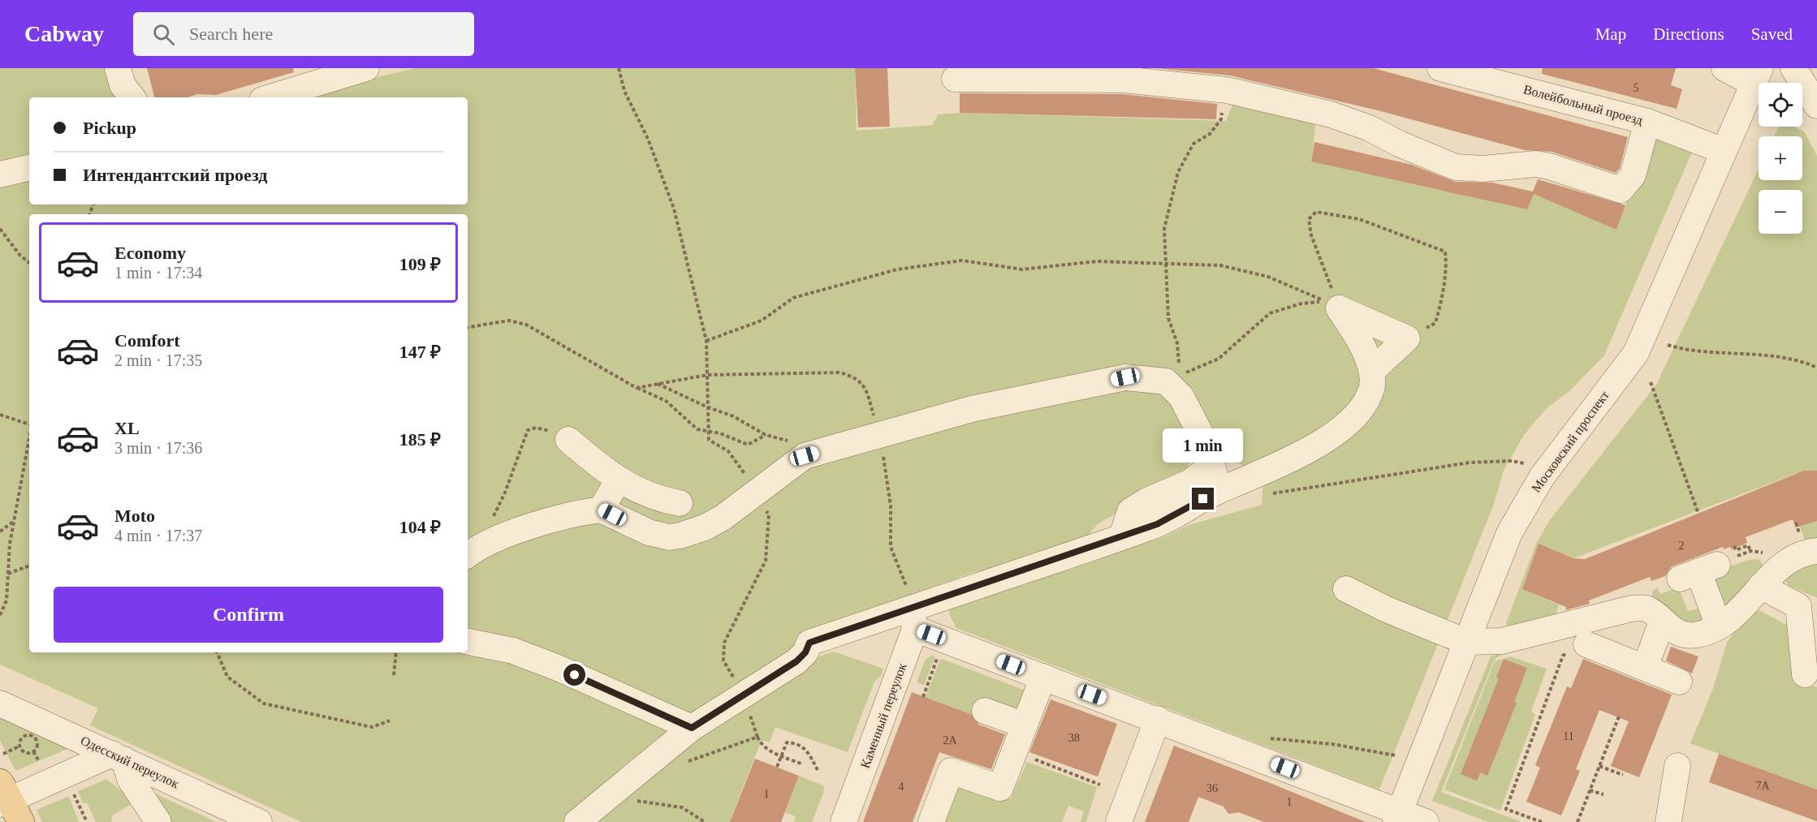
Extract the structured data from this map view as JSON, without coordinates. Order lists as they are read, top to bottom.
{
  "streets": {
    "street": [
      "Волейбольный проезд",
      "Московский проспект",
      "Каменный переулок",
      "Одесский переулок"
    ]
  },
  "crossings": [
    ["Волейбольный проезд", "Московский проспект"]
  ],
  "house_numbers": [
    "5",
    "2",
    "11",
    "38",
    "2А",
    "7А",
    "4",
    "36",
    "1",
    "1"
  ],
  "page": {
    "header": "Cabway",
    "search": "Search here",
    "nav": ["Map", "Directions", "Saved"],
    "map_buttons": ["+", "−"],
    "banner": ["Pickup", "Интендантский проезд"],
    "list": [
      {
        "name": "Economy",
        "note": "1 min · 17:34",
        "value": "109 ₽"
      },
      {
        "name": "Comfort",
        "note": "2 min · 17:35",
        "value": "147 ₽"
      },
      {
        "name": "XL",
        "note": "3 min · 17:36",
        "value": "185 ₽"
      },
      {
        "name": "Moto",
        "note": "4 min · 17:37",
        "value": "104 ₽"
      }
    ],
    "bubble": "1 min",
    "buttons": "Confirm"
  }
}
